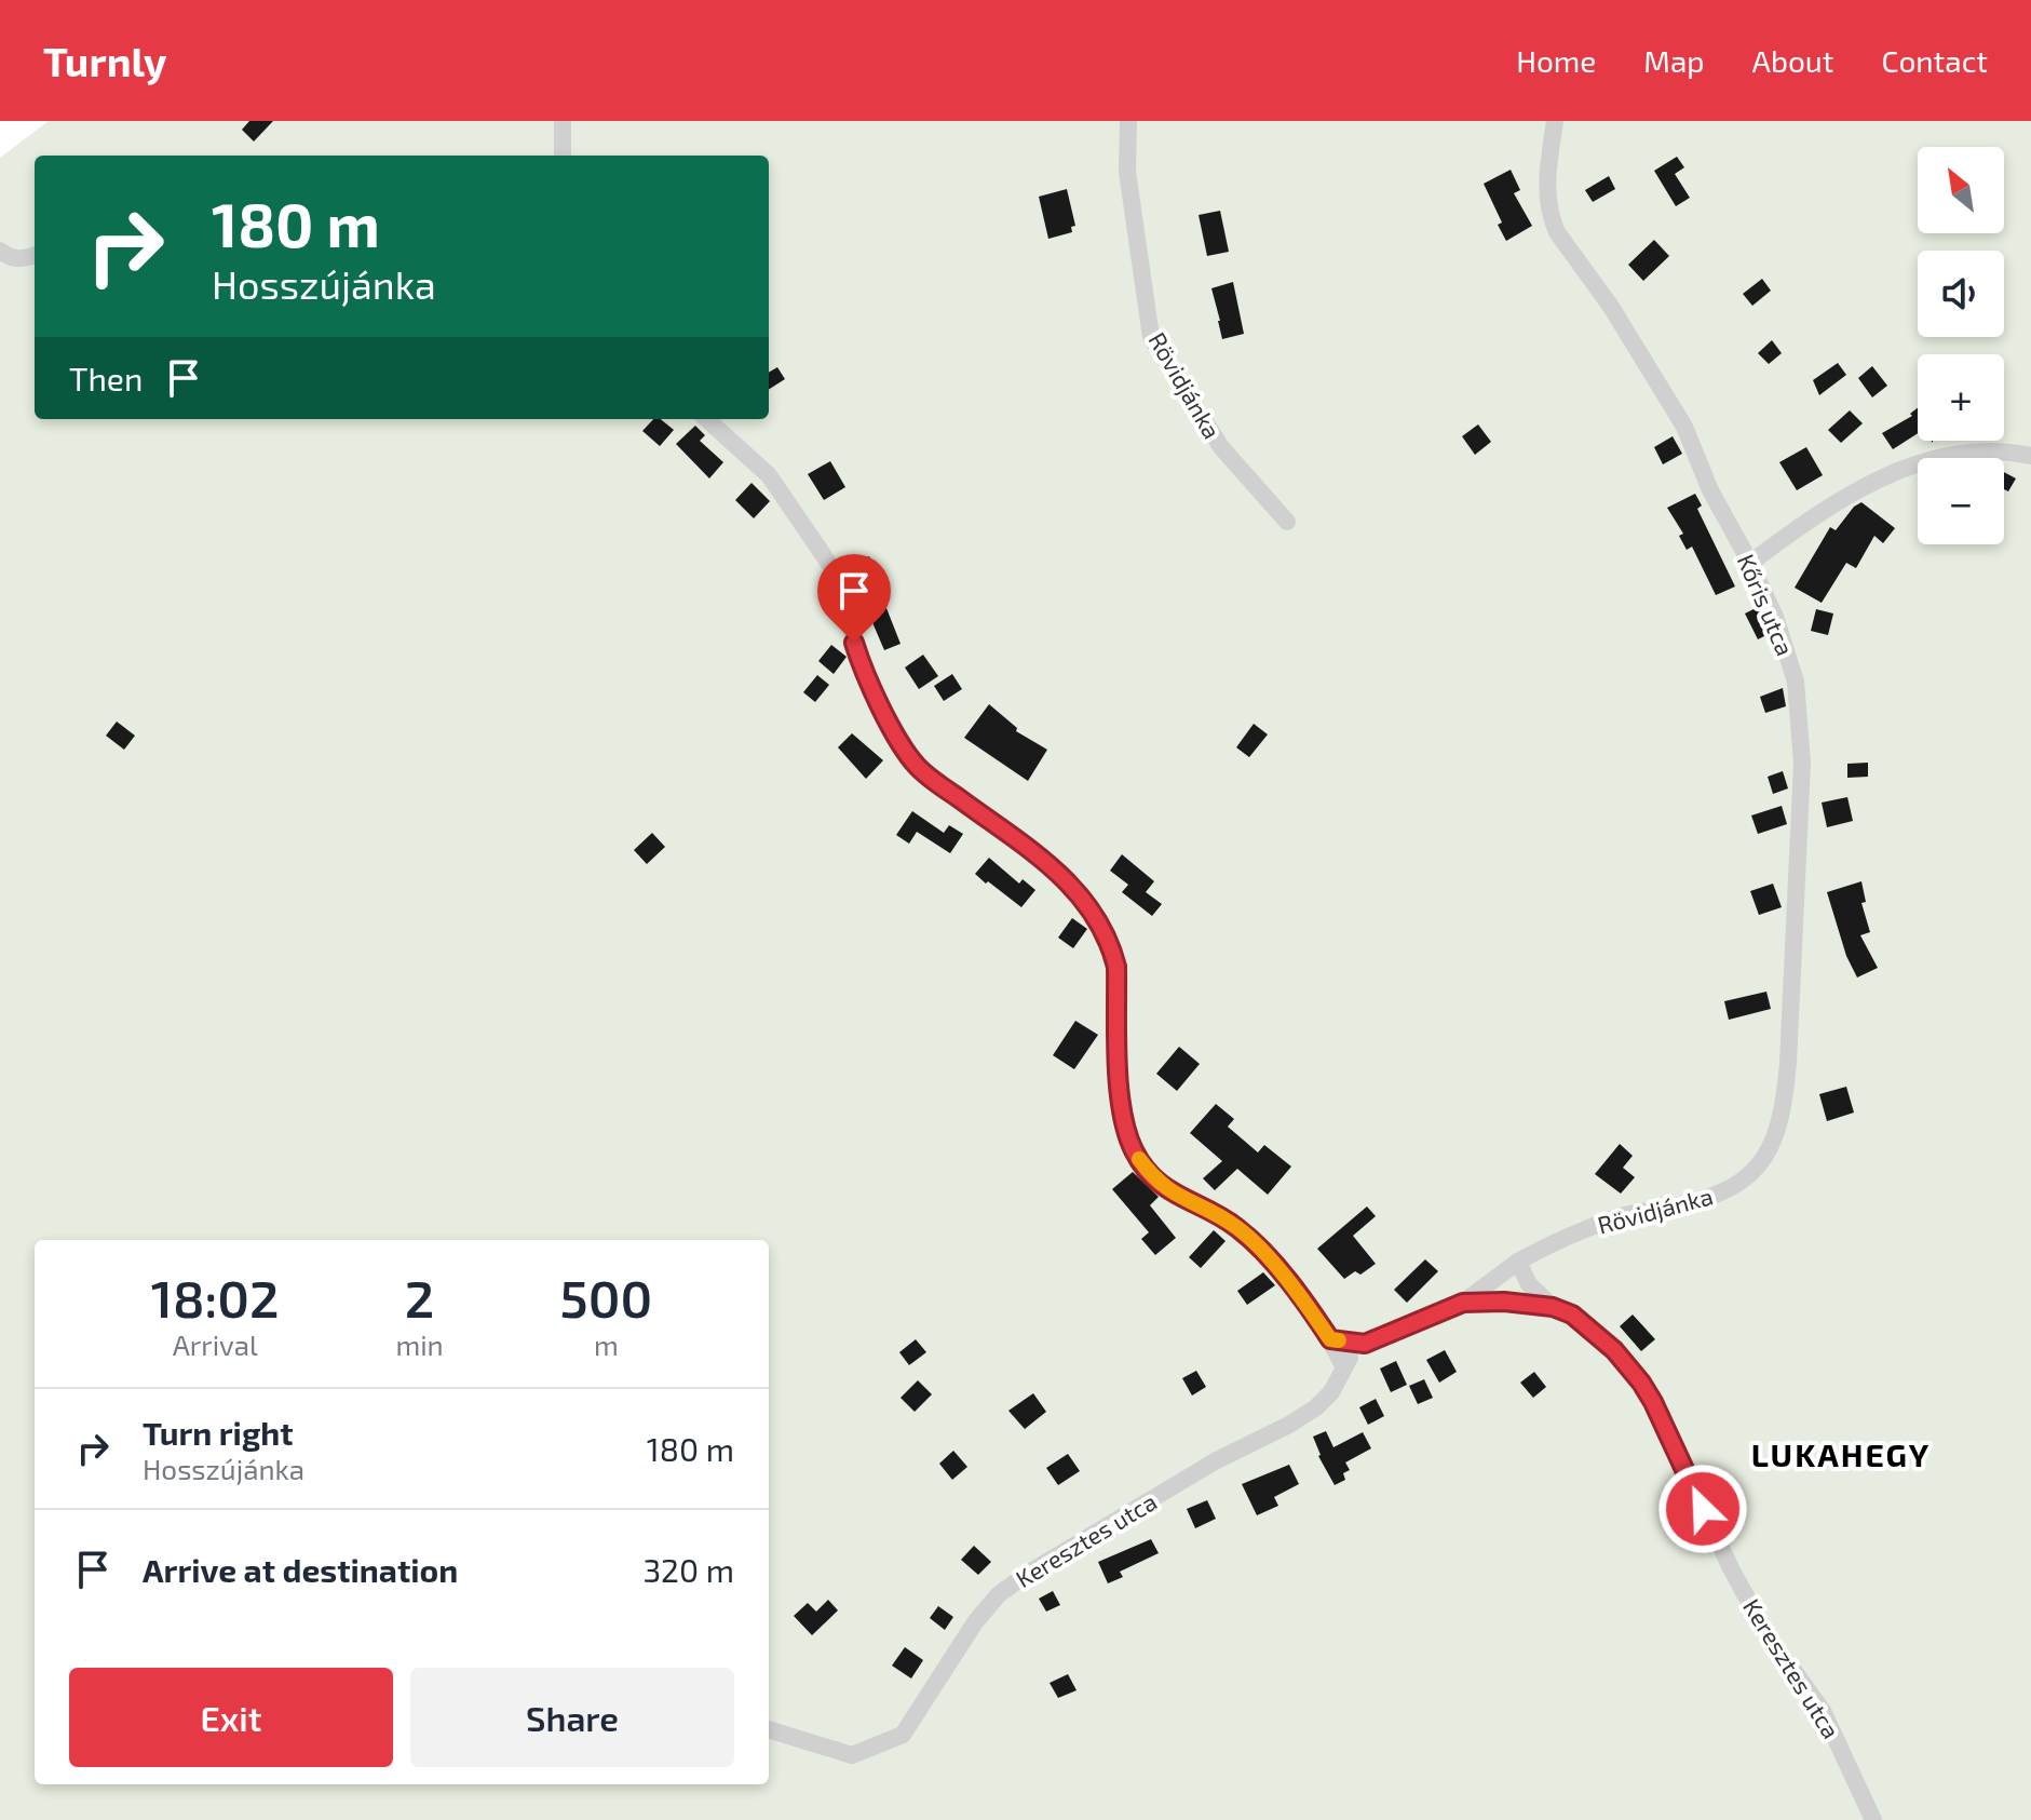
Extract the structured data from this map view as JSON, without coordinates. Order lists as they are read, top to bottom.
{
  "streets": {
    "street": ["Rövidjánka", "Kőris utca", "Keresztes utca"]
  },
  "crossings": [
    ["Rövidjánka", "Kőris utca"],
    ["Rövidjánka", "Keresztes utca"]
  ],
  "districts": ["LUKAHEGY"],
  "north": "top left",
  "page": {
    "header": "Turnly",
    "nav": [
      "Home",
      "Map",
      "About",
      "Contact"
    ],
    "map_buttons": ["+", "−"],
    "turn": ["180 m", "Hosszújánka"],
    "then": "Then",
    "eta": [
      "18:02",
      "Arrival",
      "2",
      "min",
      "500",
      "m"
    ],
    "list": [
      {
        "name": "Turn right",
        "note": "Hosszújánka",
        "value": "180 m"
      },
      {
        "name": "Arrive at destination",
        "value": "320 m"
      }
    ],
    "buttons": ["Exit", "Share"]
  }
}
